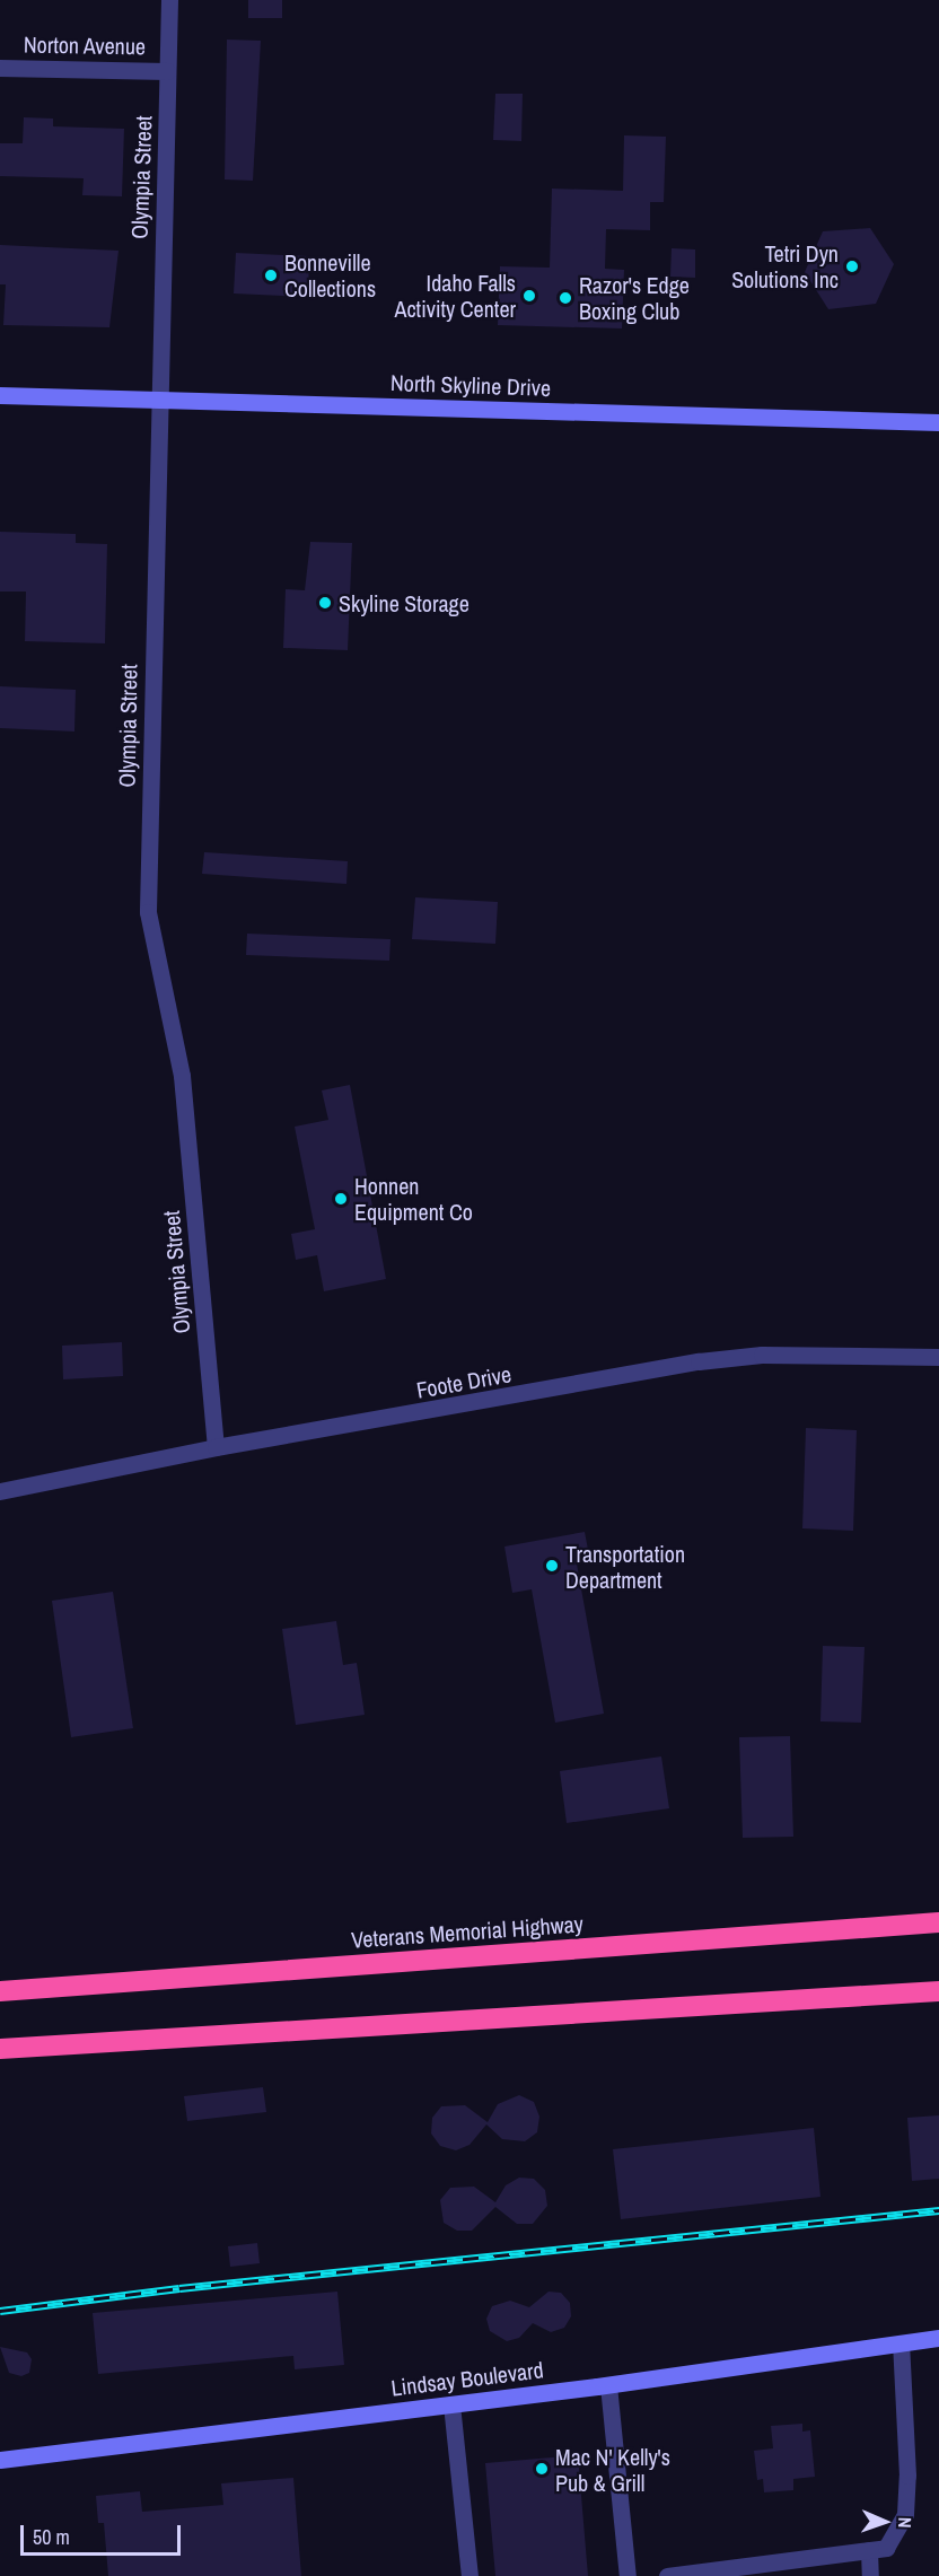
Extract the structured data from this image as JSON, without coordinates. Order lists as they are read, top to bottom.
{
  "streets": {
    "highway": ["Veterans Memorial Highway"],
    "street": [
      "Norton Avenue",
      "Olympia Street",
      "North Skyline Drive",
      "Foote Drive",
      "Lindsay Boulevard"
    ]
  },
  "crossings": [
    ["Norton Avenue", "Olympia Street"],
    ["Olympia Street", "North Skyline Drive"],
    ["Olympia Street", "Foote Drive"]
  ],
  "places": [
    "Tetri Dyn Solutions Inc",
    "Bonneville Collections",
    "Idaho Falls Activity Center",
    "Razor's Edge Boxing Club",
    "Skyline Storage",
    "Honnen Equipment Co",
    "Transportation Department",
    "Mac N' Kelly's Pub & Grill"
  ],
  "scale_bar": "50 m",
  "north": "right"
}
